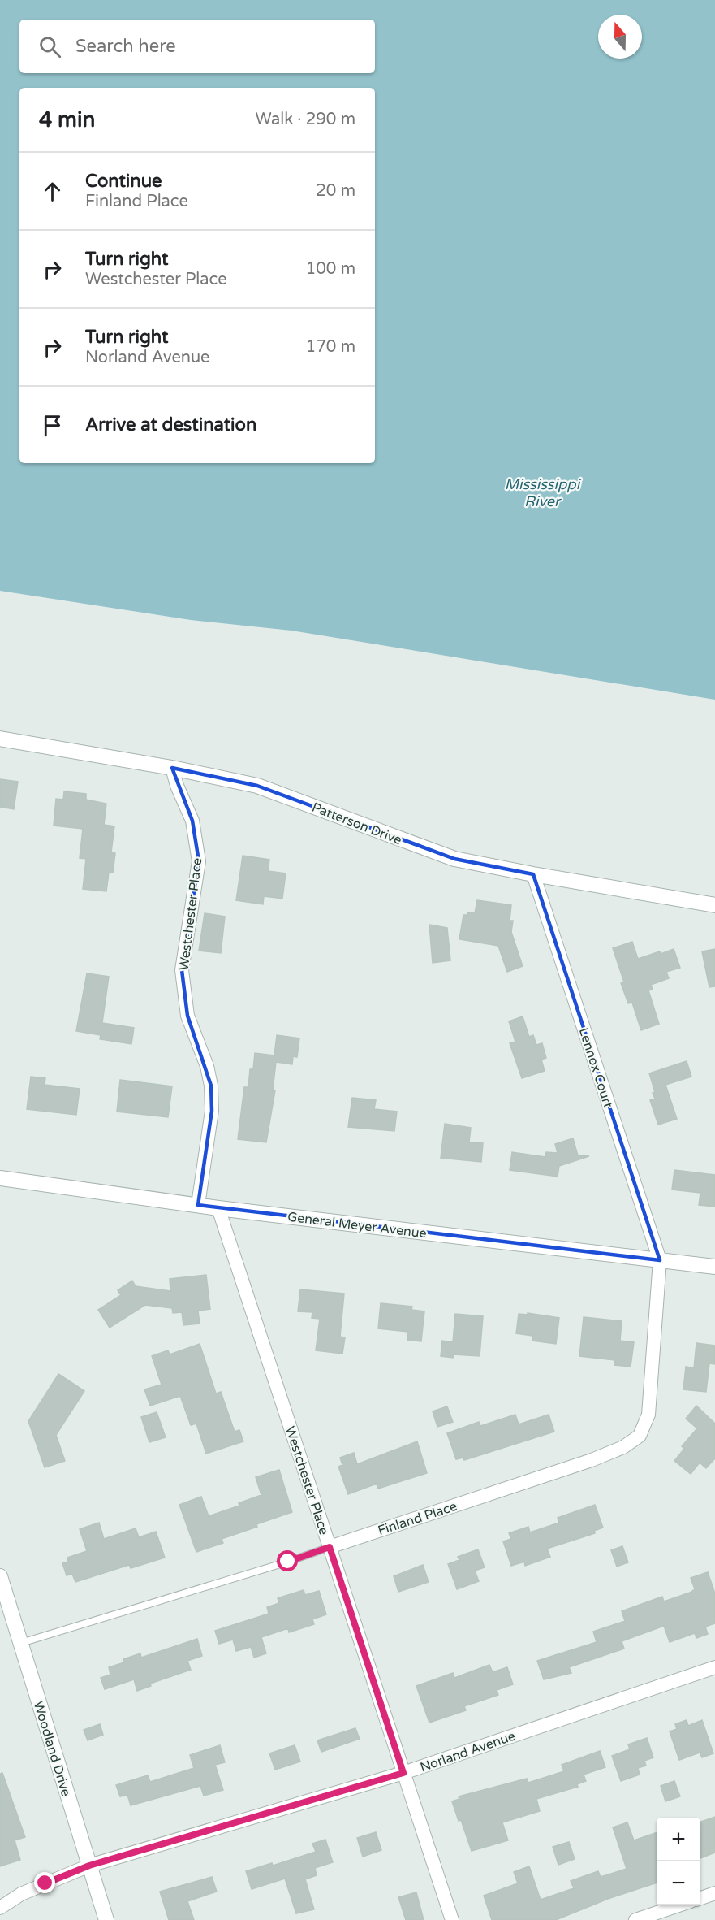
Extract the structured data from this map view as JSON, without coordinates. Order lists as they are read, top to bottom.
{
  "streets": {
    "street": [
      "Patterson Drive",
      "Westchester Place",
      "Lennox Court",
      "General Meyer Avenue",
      "Finland Place",
      "Woodland Drive",
      "Norland Avenue"
    ]
  },
  "crossings": [
    ["Patterson Drive", "Westchester Place"],
    ["Patterson Drive", "Lennox Court"],
    ["Westchester Place", "General Meyer Avenue"],
    ["Westchester Place", "Finland Place"],
    ["Westchester Place", "Norland Avenue"],
    ["Lennox Court", "General Meyer Avenue"],
    ["Lennox Court", "Finland Place"],
    ["General Meyer Avenue", "Finland Place"],
    ["Finland Place", "Woodland Drive"],
    ["Woodland Drive", "Norland Avenue"]
  ],
  "water": ["Mississippi River"],
  "north": "top",
  "page": {
    "search": "Search here",
    "heading": ["4 min", "Walk · 290 m"],
    "list": [
      ["Continue", "Finland Place", "20 m"],
      ["Turn right", "Westchester Place", "100 m"],
      ["Turn right", "Norland Avenue", "170 m"],
      "Arrive at destination"
    ],
    "map_buttons": ["+", "−"]
  }
}
